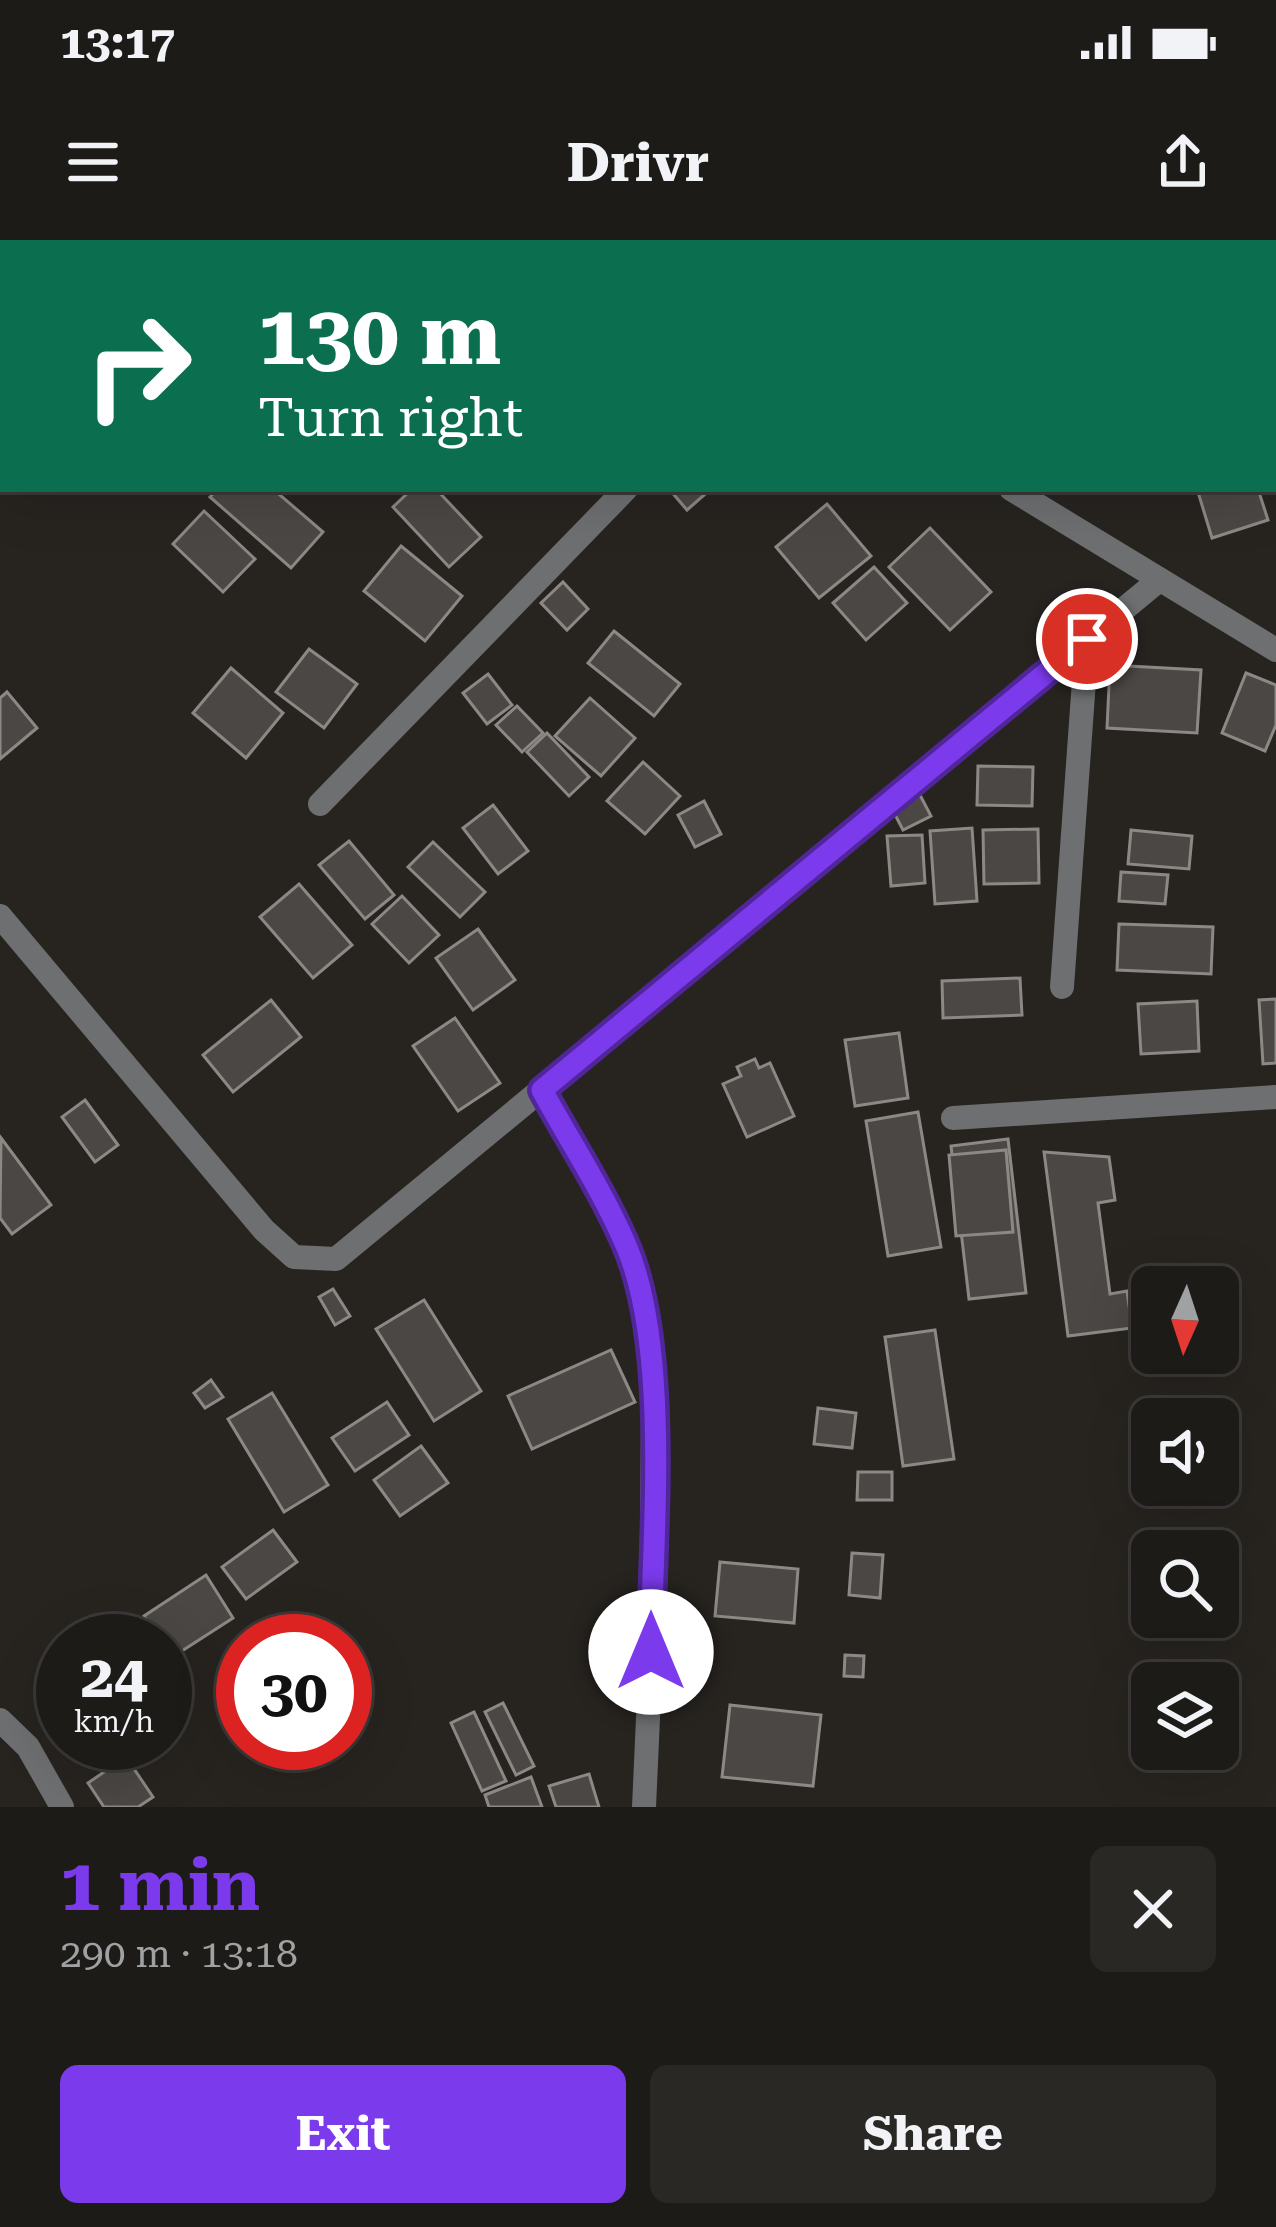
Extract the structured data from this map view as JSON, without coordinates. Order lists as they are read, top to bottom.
{
  "north": "bottom",
  "page": {
    "status": "13:17",
    "header": "Drivr",
    "turn": ["130 m", "Turn right"],
    "speed": "24 km/h",
    "limit": "30",
    "heading": ["1 min", "290 m · 13:18"],
    "buttons": ["Exit", "Share"]
  }
}
